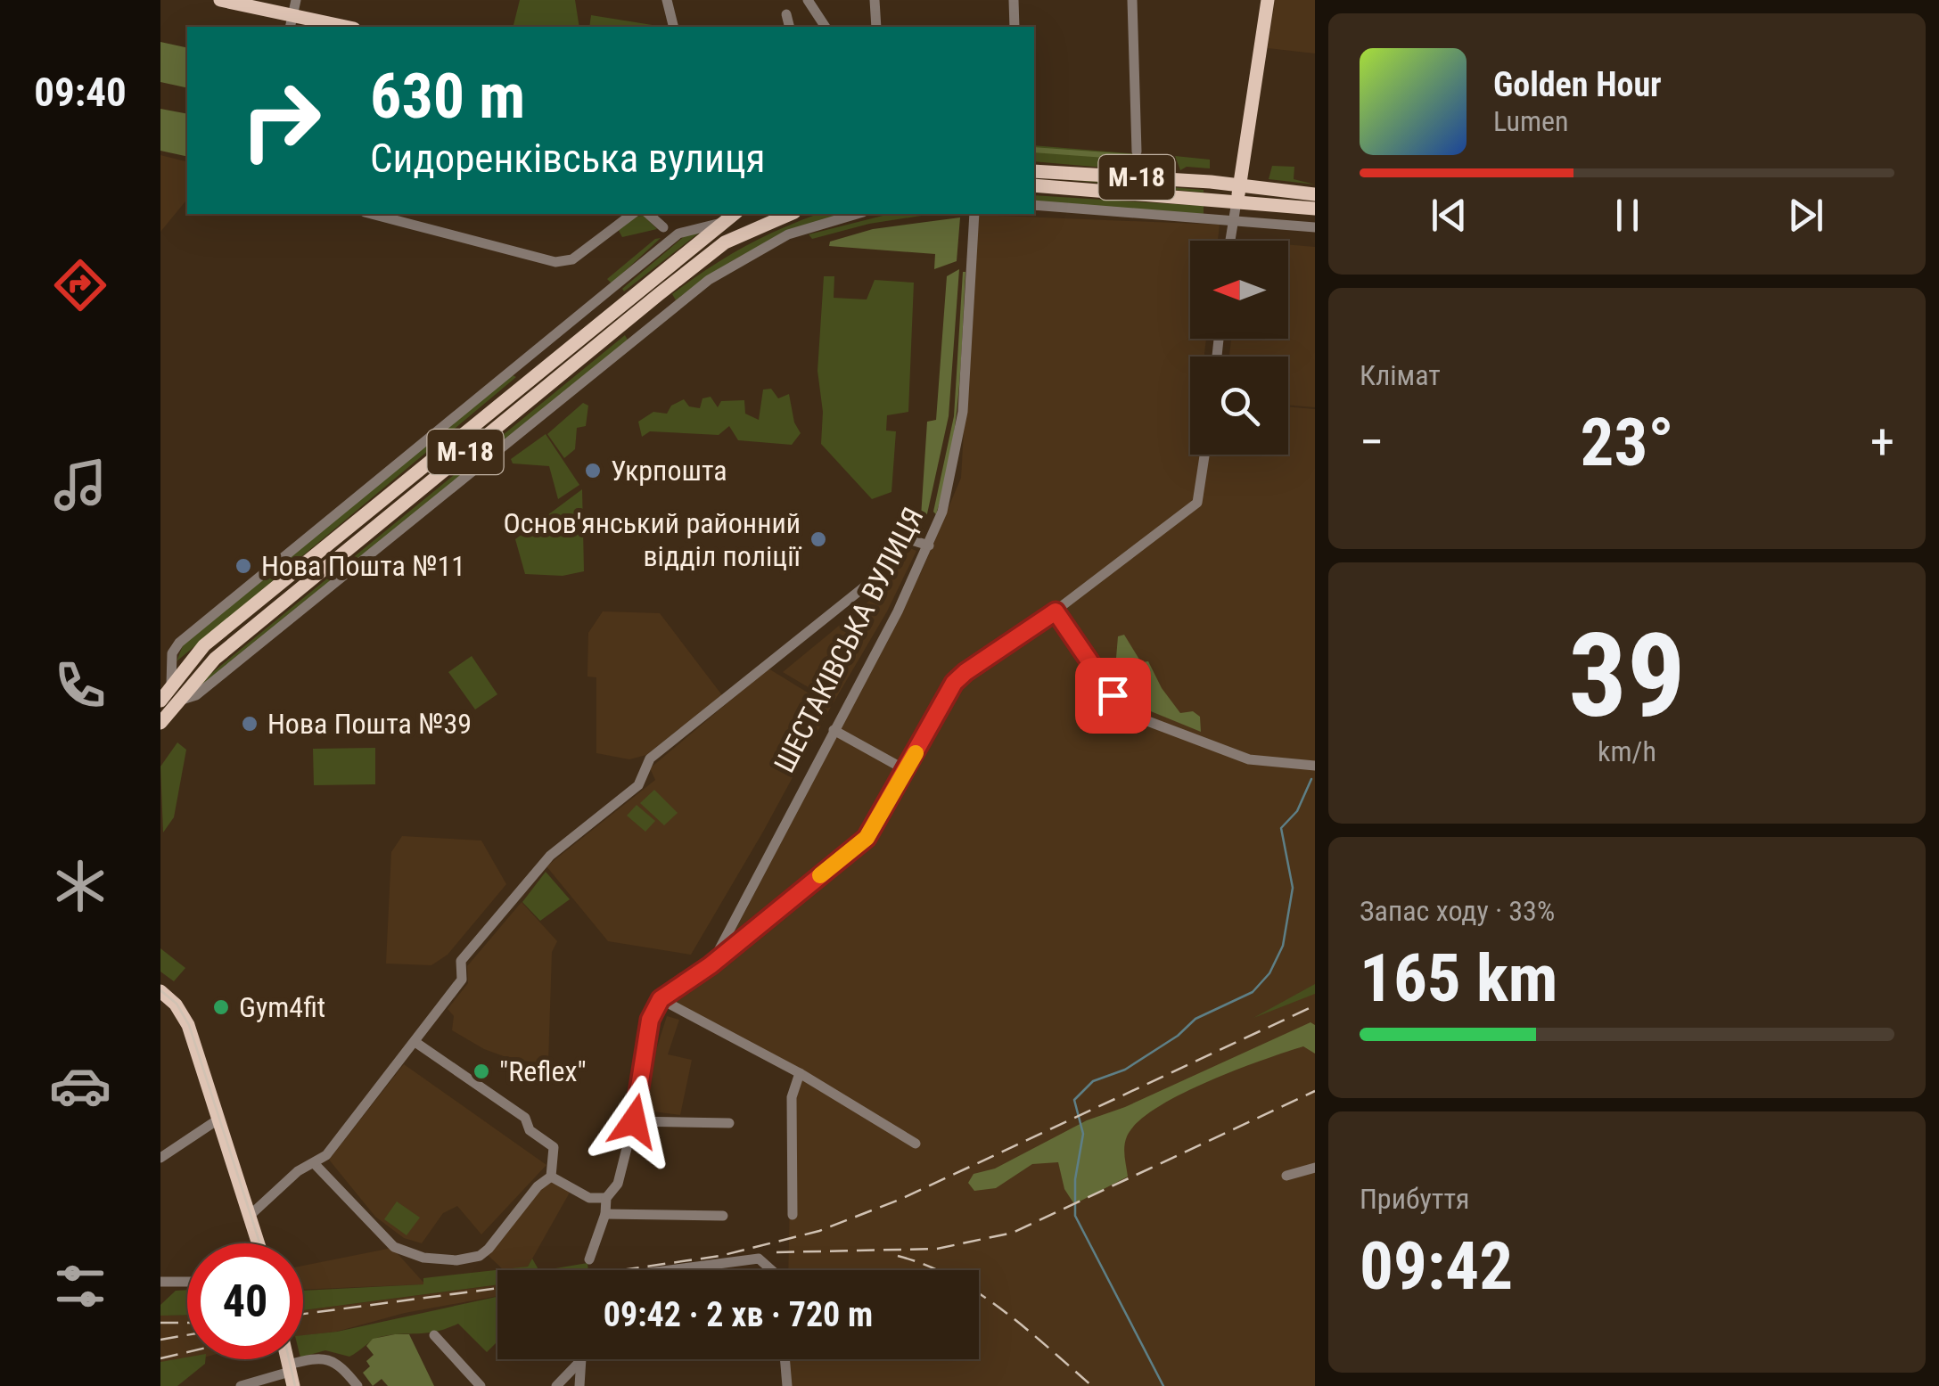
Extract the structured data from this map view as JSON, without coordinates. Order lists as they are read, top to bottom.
{
  "streets": {
    "main road": ["М-18"],
    "street": ["ШЕСТАКІВСЬКА ВУЛИЦЯ"]
  },
  "places": [
    "Укрпошта",
    "Основ'янський районний відділ поліції",
    "Нова Пошта №11",
    "Нова Пошта №39",
    "Gym4fit",
    "\"Reflex\""
  ],
  "north": "left",
  "page": {
    "tabs": "09:40",
    "turn": ["630 m", "Сидоренківська вулиця"],
    "song": ["Golden Hour", "Lumen"],
    "tile": [
      "Клімат",
      ["39", "km/h"],
      ["Запас ходу · 33%", "165 km"],
      ["Прибуття", "09:42"]
    ],
    "heat": ["−", "23°", "+"],
    "limit": "40",
    "trip": "09:42 · 2 хв · 720 m"
  }
}
